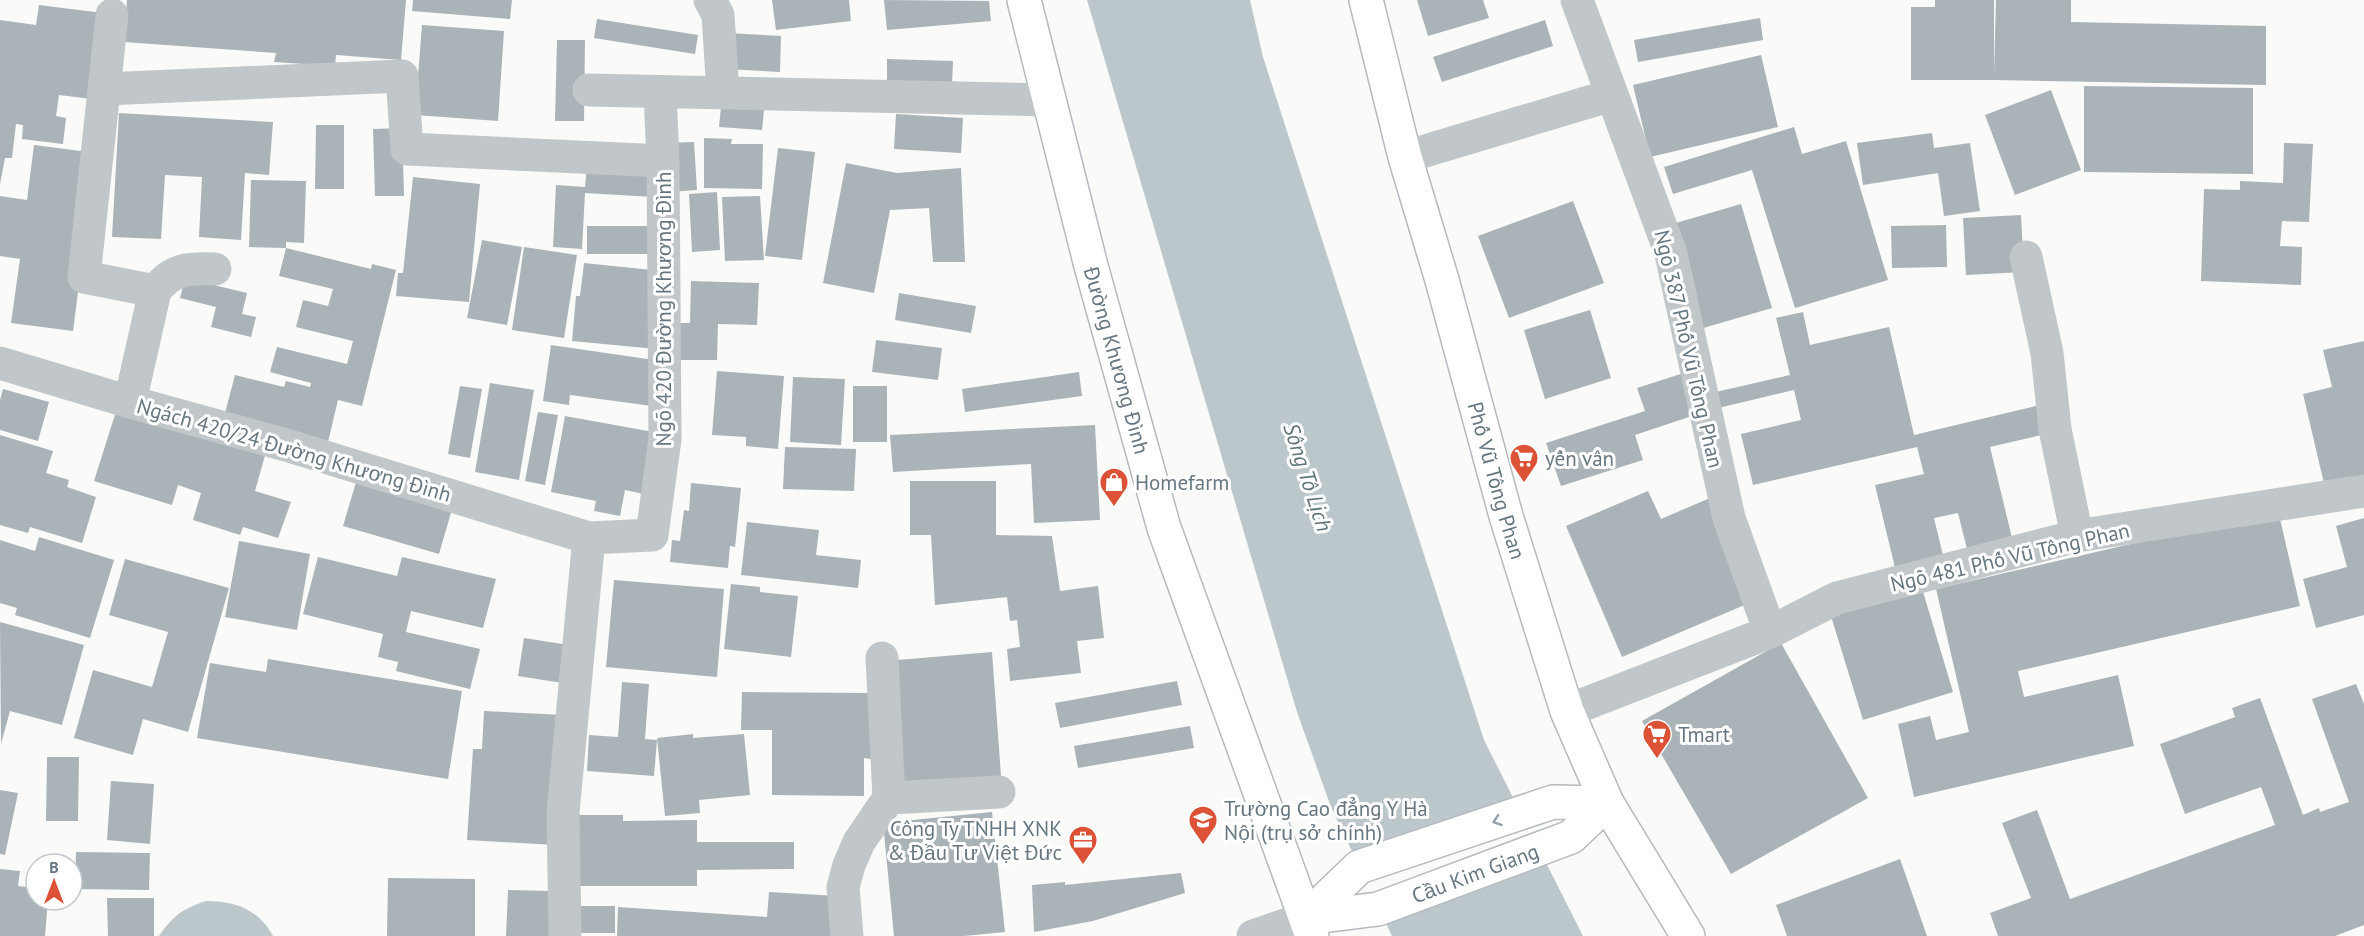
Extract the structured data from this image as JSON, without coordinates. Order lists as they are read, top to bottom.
{
  "streets": {
    "main road": ["Đường Khương Đình", "Phố Vũ Tông Phan", "Cầu Kim Giang"],
    "street": [
      "Ngõ 420 Đường Khương Đình",
      "Ngõ 387 Phố Vũ Tông Phan",
      "Ngách 420/24 Đường Khương Đình",
      "Ngõ 481 Phố Vũ Tông Phan"
    ]
  },
  "crossings": [
    ["Ngõ 420 Đường Khương Đình", "Ngách 420/24 Đường Khương Đình"],
    ["Ngõ 387 Phố Vũ Tông Phan", "Ngõ 481 Phố Vũ Tông Phan"],
    ["Đường Khương Đình", "Cầu Kim Giang"],
    ["Phố Vũ Tông Phan", "Ngõ 481 Phố Vũ Tông Phan"],
    ["Phố Vũ Tông Phan", "Cầu Kim Giang"]
  ],
  "water": ["Sông Tô Lịch"],
  "places": {
    "supermarket": ["yến vân", "Tmart"],
    "shop": ["Homefarm"],
    "school or university": ["Trường Cao đẳng Y Hà Nội (trụ sở chính)"],
    "office": ["Công Ty TNHH XNK & Đầu Tư Việt Đức"]
  },
  "north": "top"
}
